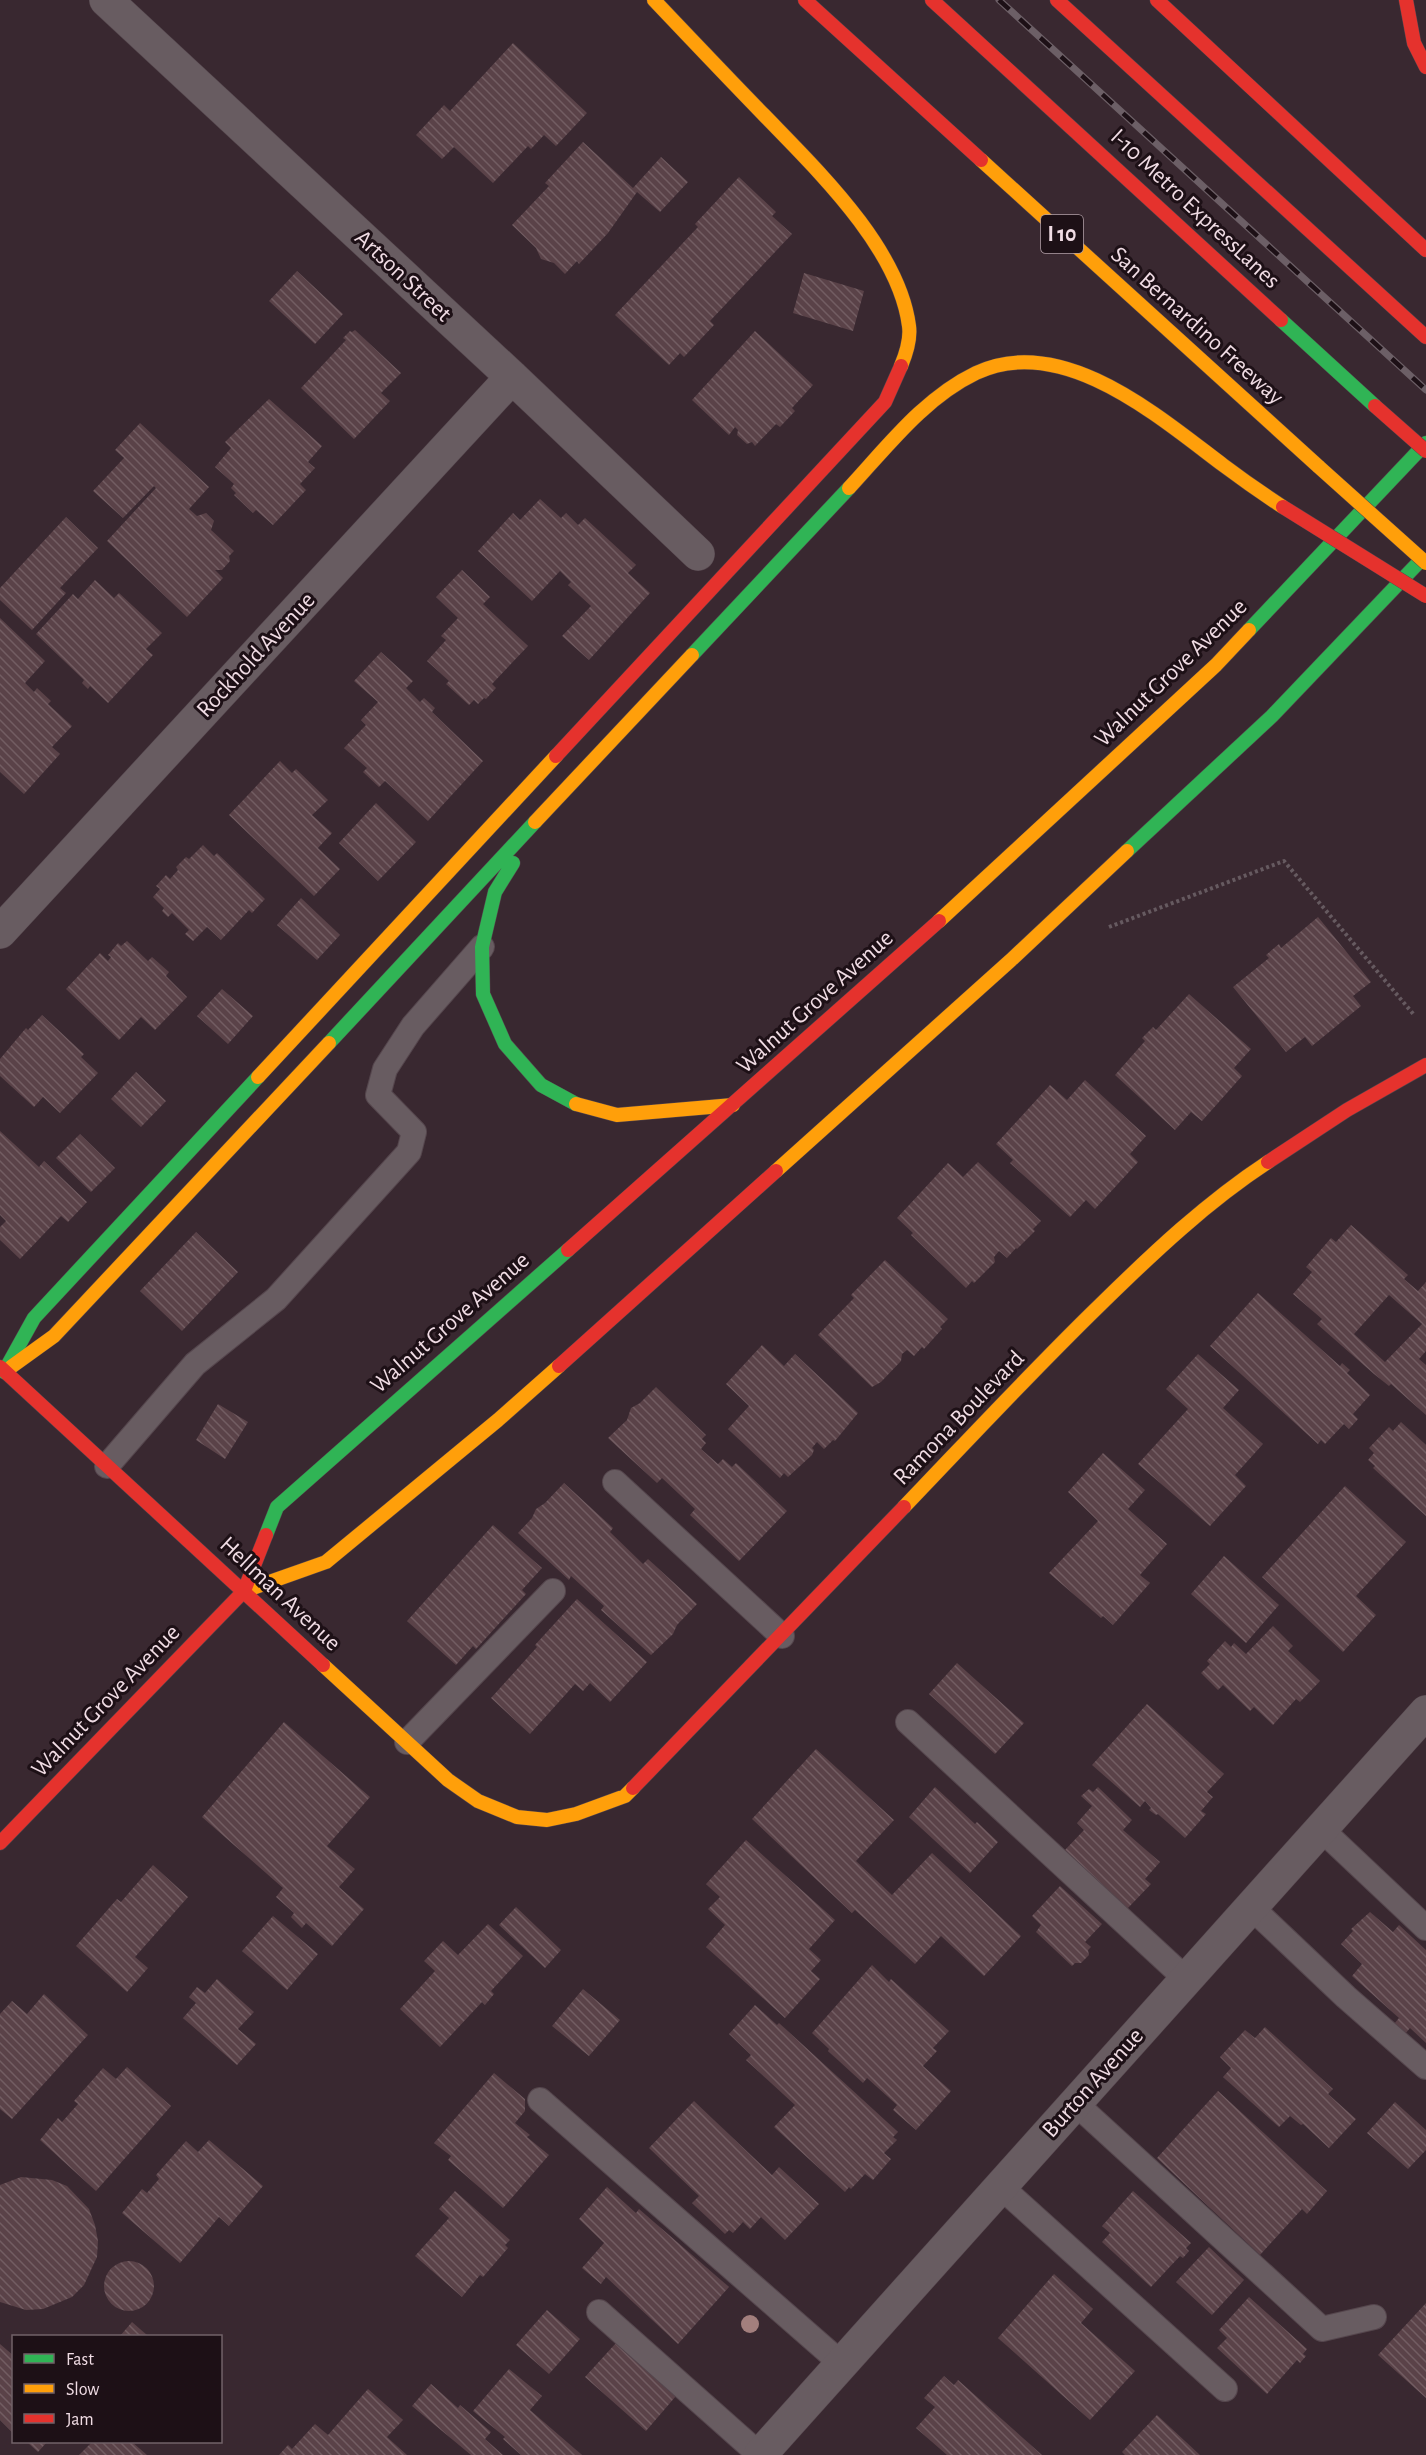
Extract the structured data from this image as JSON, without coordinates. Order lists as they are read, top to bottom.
{
  "streets": {
    "main road": [
      "I-10 Metro ExpressLanes",
      "I 10",
      "San Bernardino Freeway",
      "Walnut Grove Avenue",
      "Ramona Boulevard",
      "Hellman Avenue"
    ],
    "street": ["Artson Street", "Rockhold Avenue", "Burton Avenue"]
  },
  "crossings": [
    ["Artson Street", "Rockhold Avenue"],
    ["Walnut Grove Avenue", "Hellman Avenue"],
    ["Ramona Boulevard", "Hellman Avenue"]
  ],
  "legend": ["Fast", "Slow", "Jam"]
}
